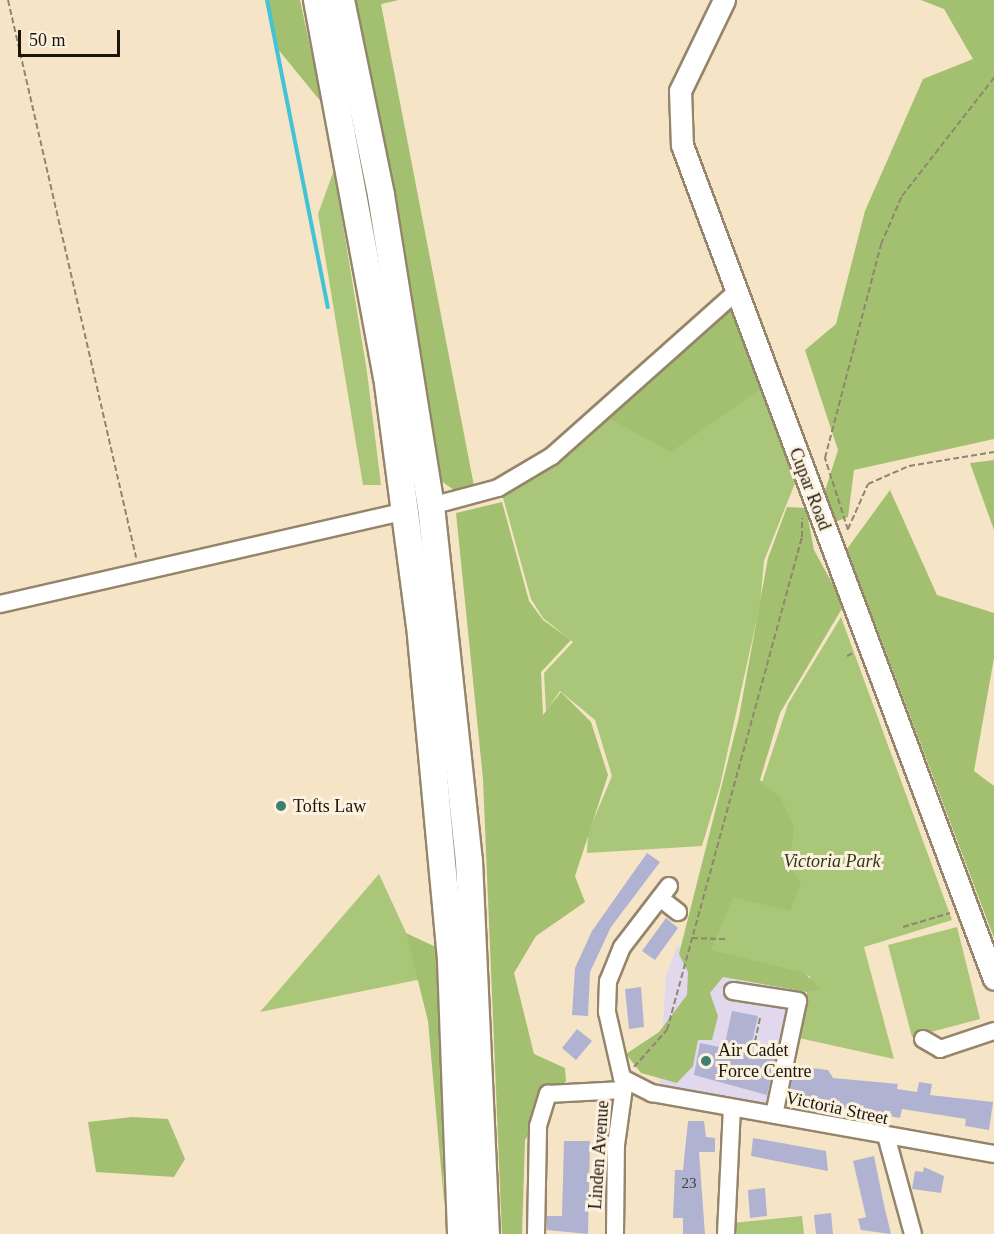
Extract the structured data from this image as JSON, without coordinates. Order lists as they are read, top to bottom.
{
  "streets": {
    "main road": ["Cupar Road"],
    "street": ["Victoria Street", "Linden Avenue"]
  },
  "crossings": [
    ["Victoria Street", "Linden Avenue"]
  ],
  "parks": ["Victoria Park"],
  "places": ["Tofts Law", "Air Cadet Force Centre"],
  "house_numbers": ["23"],
  "scale_bar": "50 m"
}
